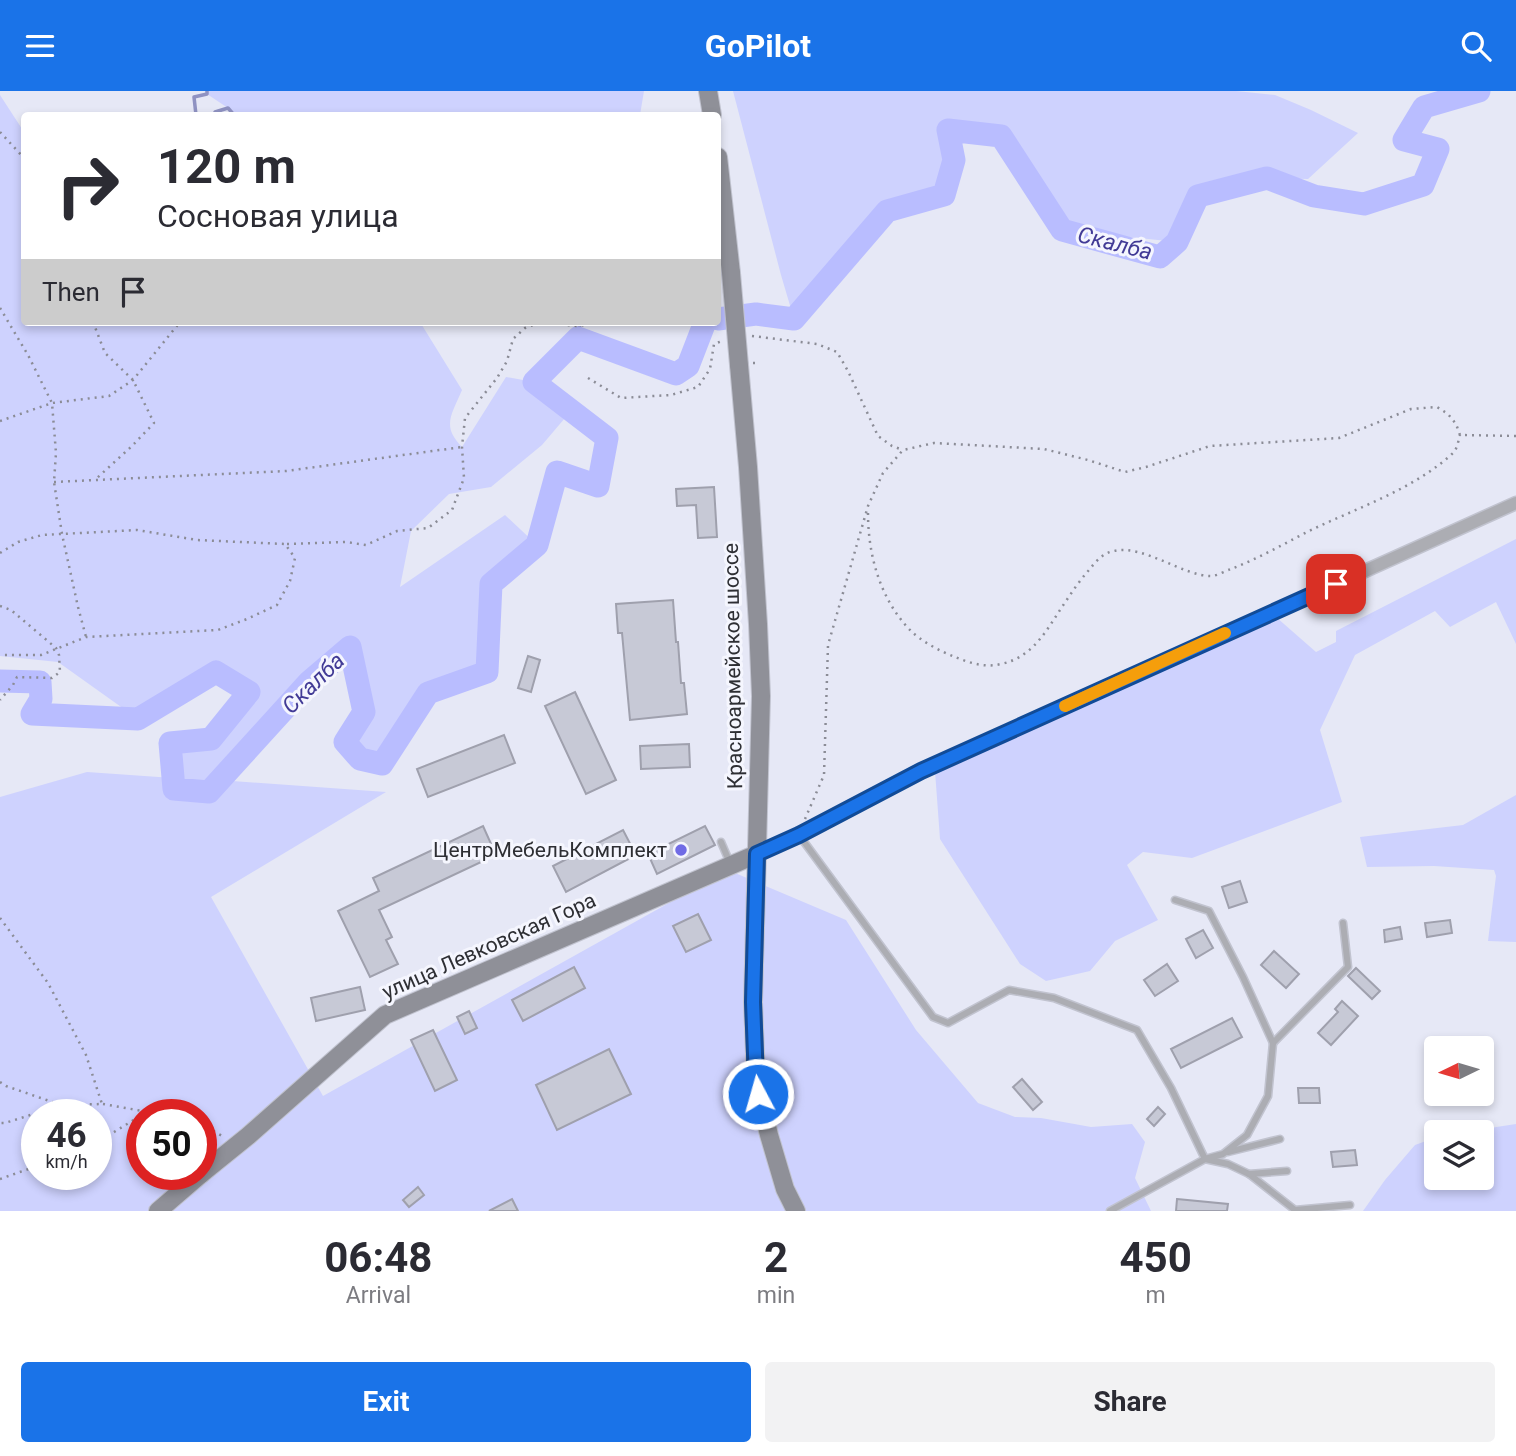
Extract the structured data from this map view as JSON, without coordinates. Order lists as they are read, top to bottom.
{
  "streets": {
    "main road": ["Красноармейское шоссе", "улица Левковская Гора"]
  },
  "crossings": [
    ["Красноармейское шоссе", "улица Левковская Гора"]
  ],
  "water": ["Скалба"],
  "places": ["ЦентрМебельКомплект"],
  "north": "left",
  "page": {
    "header": "GoPilot",
    "turn": ["120 m", "Сосновая улица"],
    "then": "Then",
    "speed": "46 km/h",
    "limit": "50",
    "eta": [
      "06:48",
      "Arrival",
      "2",
      "min",
      "450",
      "m"
    ],
    "buttons": ["Exit", "Share"]
  }
}
